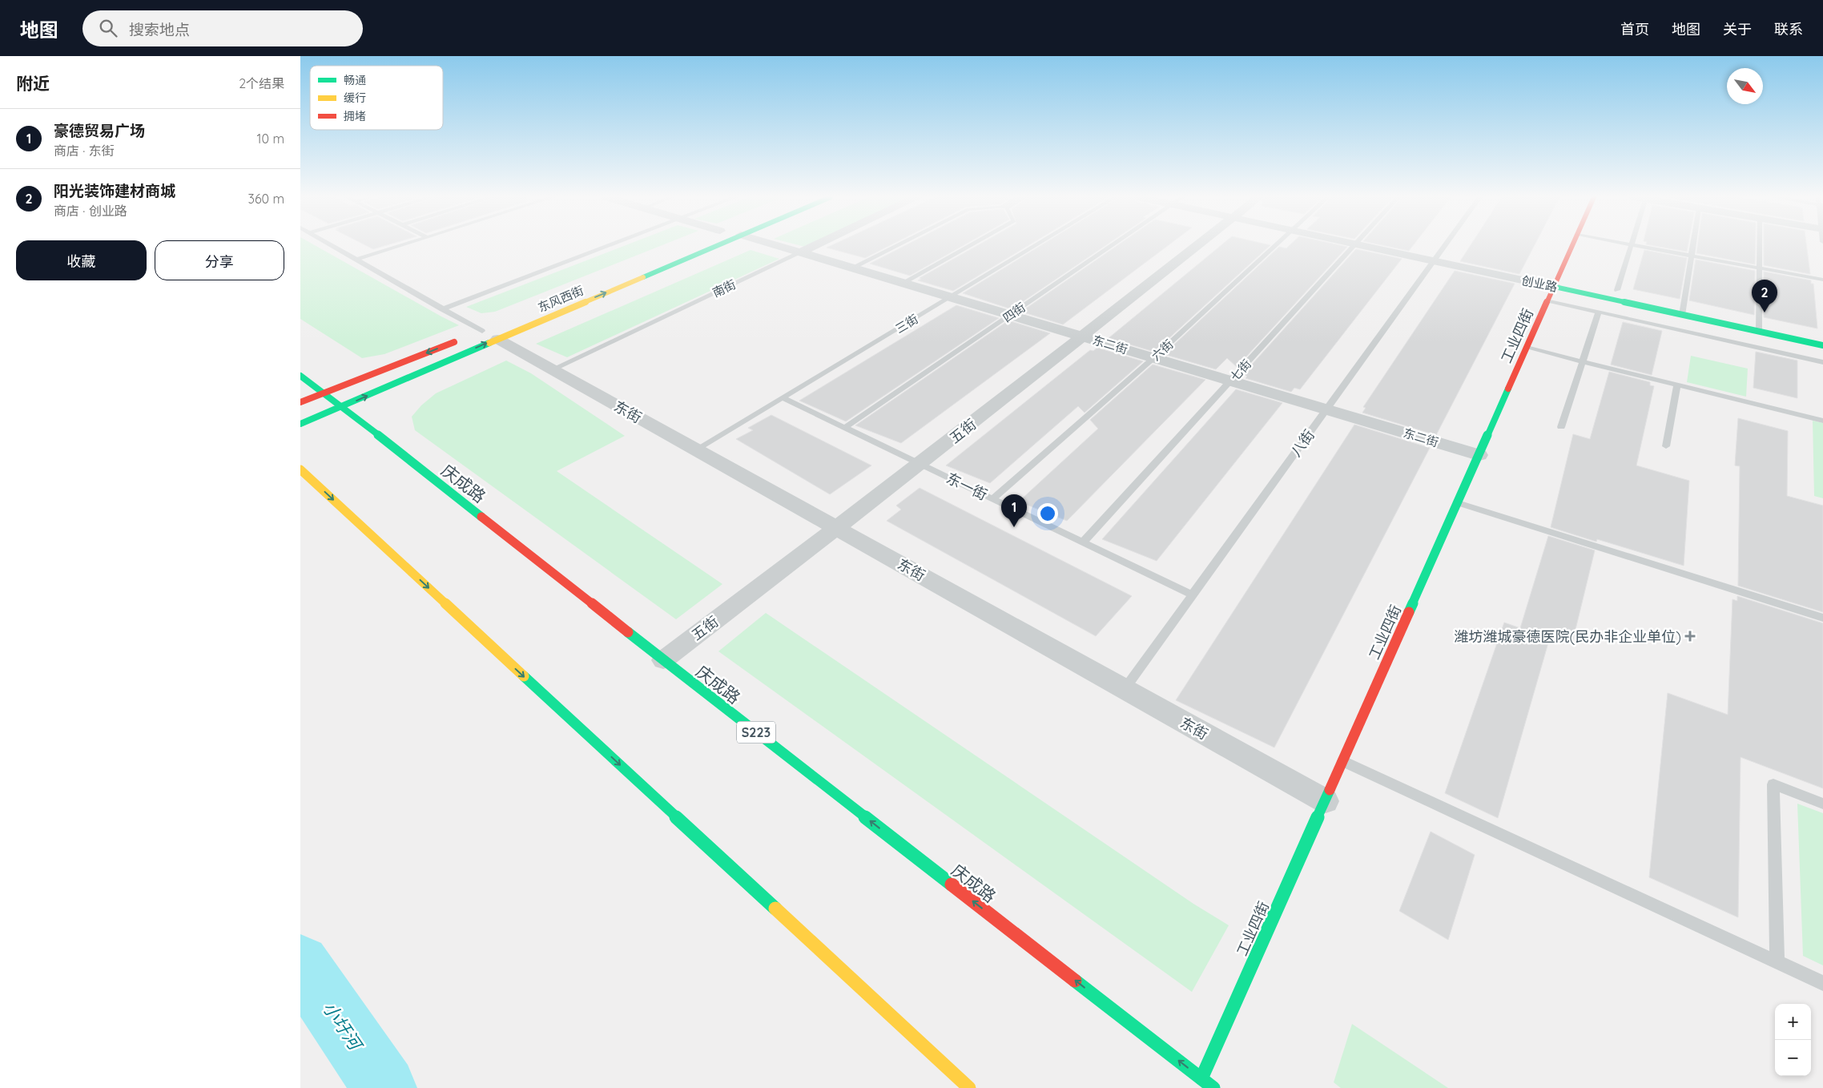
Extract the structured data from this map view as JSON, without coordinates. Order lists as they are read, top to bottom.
{
  "streets": {
    "main road": [
      "创业路",
      "东风西街",
      "工业四街",
      "庆成路",
      "S223"
    ],
    "street": [
      "南街",
      "东二街",
      "东街",
      "五街"
    ],
    "lane": [
      "四街",
      "三街",
      "六街",
      "七街",
      "八街",
      "东一街"
    ]
  },
  "crossings": [
    ["创业路", "工业四街"],
    ["创业路", "八街"],
    ["南街", "东二街"],
    ["南街", "东街"],
    ["东风西街", "东街"],
    ["东风西街", "庆成路"],
    ["四街", "东二街"],
    ["四街", "东一街"],
    ["三街", "东二街"],
    ["三街", "东街"],
    ["三街", "东一街"],
    ["工业四街", "东二街"],
    ["工业四街", "东街"],
    ["工业四街", "庆成路"],
    ["东二街", "六街"],
    ["东二街", "七街"],
    ["东二街", "五街"],
    ["东二街", "八街"],
    ["六街", "东一街"],
    ["七街", "东一街"],
    ["东街", "五街"],
    ["东街", "八街"],
    ["五街", "庆成路"],
    ["五街", "东一街"],
    ["八街", "东一街"]
  ],
  "one_way": ["庆成路"],
  "water": ["小圩河"],
  "places": {
    "health": ["潍坊潍城豪德医院(民办非企业单位)"]
  },
  "legend": ["畅通", "缓行", "拥堵"],
  "north": "bottom right",
  "page": {
    "header": "地图",
    "search": "搜索地点",
    "nav": [
      "首页",
      "地图",
      "关于",
      "联系"
    ],
    "heading": ["附近", "2个结果"],
    "list": [
      {
        "mark": "1",
        "name": "豪德贸易广场",
        "note": "商店 · 东街",
        "value": "10 m"
      },
      {
        "mark": "2",
        "name": "阳光装饰建材商城",
        "note": "商店 · 创业路",
        "value": "360 m"
      }
    ],
    "buttons": ["收藏", "分享"],
    "pins": ["2", "1"],
    "map_buttons": ["+", "−"]
  }
}
